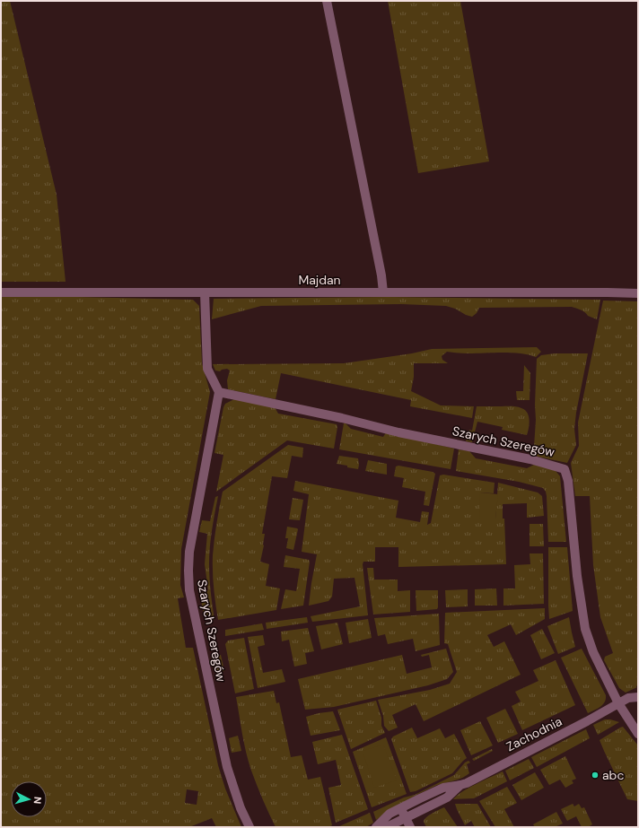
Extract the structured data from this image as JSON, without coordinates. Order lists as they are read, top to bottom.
{
  "streets": {
    "street": ["Majdan", "Szarych Szeregów", "Zachodnia"]
  },
  "crossings": [
    ["Szarych Szeregów", "Zachodnia"]
  ],
  "places": ["abc"],
  "north": "right"
}
